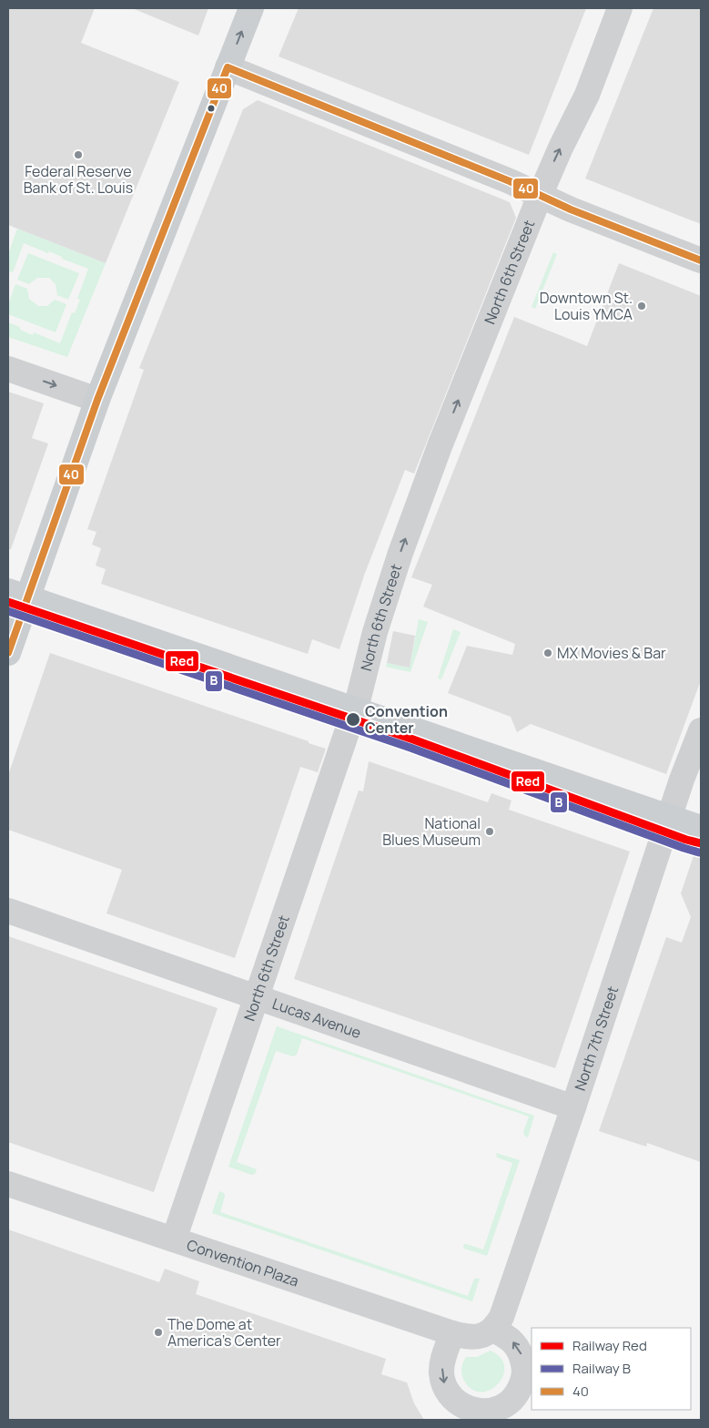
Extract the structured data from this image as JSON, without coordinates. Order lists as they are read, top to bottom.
{
  "streets": {
    "street": [
      "North 6th Street",
      "Lucas Avenue",
      "North 7th Street",
      "Convention Plaza"
    ]
  },
  "crossings": [
    ["North 6th Street", "Lucas Avenue"],
    ["North 6th Street", "Convention Plaza"],
    ["Lucas Avenue", "North 7th Street"],
    ["North 7th Street", "Convention Plaza"]
  ],
  "one_way": ["North 6th Street"],
  "places": [
    "Federal Reserve Bank of St. Louis",
    "Downtown St. Louis YMCA",
    "MX Movies & Bar",
    "Convention Center",
    "National Blues Museum",
    "The Dome at America's Center"
  ],
  "lines": ["transit line 40", "rail line Red", "rail line B"],
  "legend": ["Railway Red", "Railway B", "40"]
}
